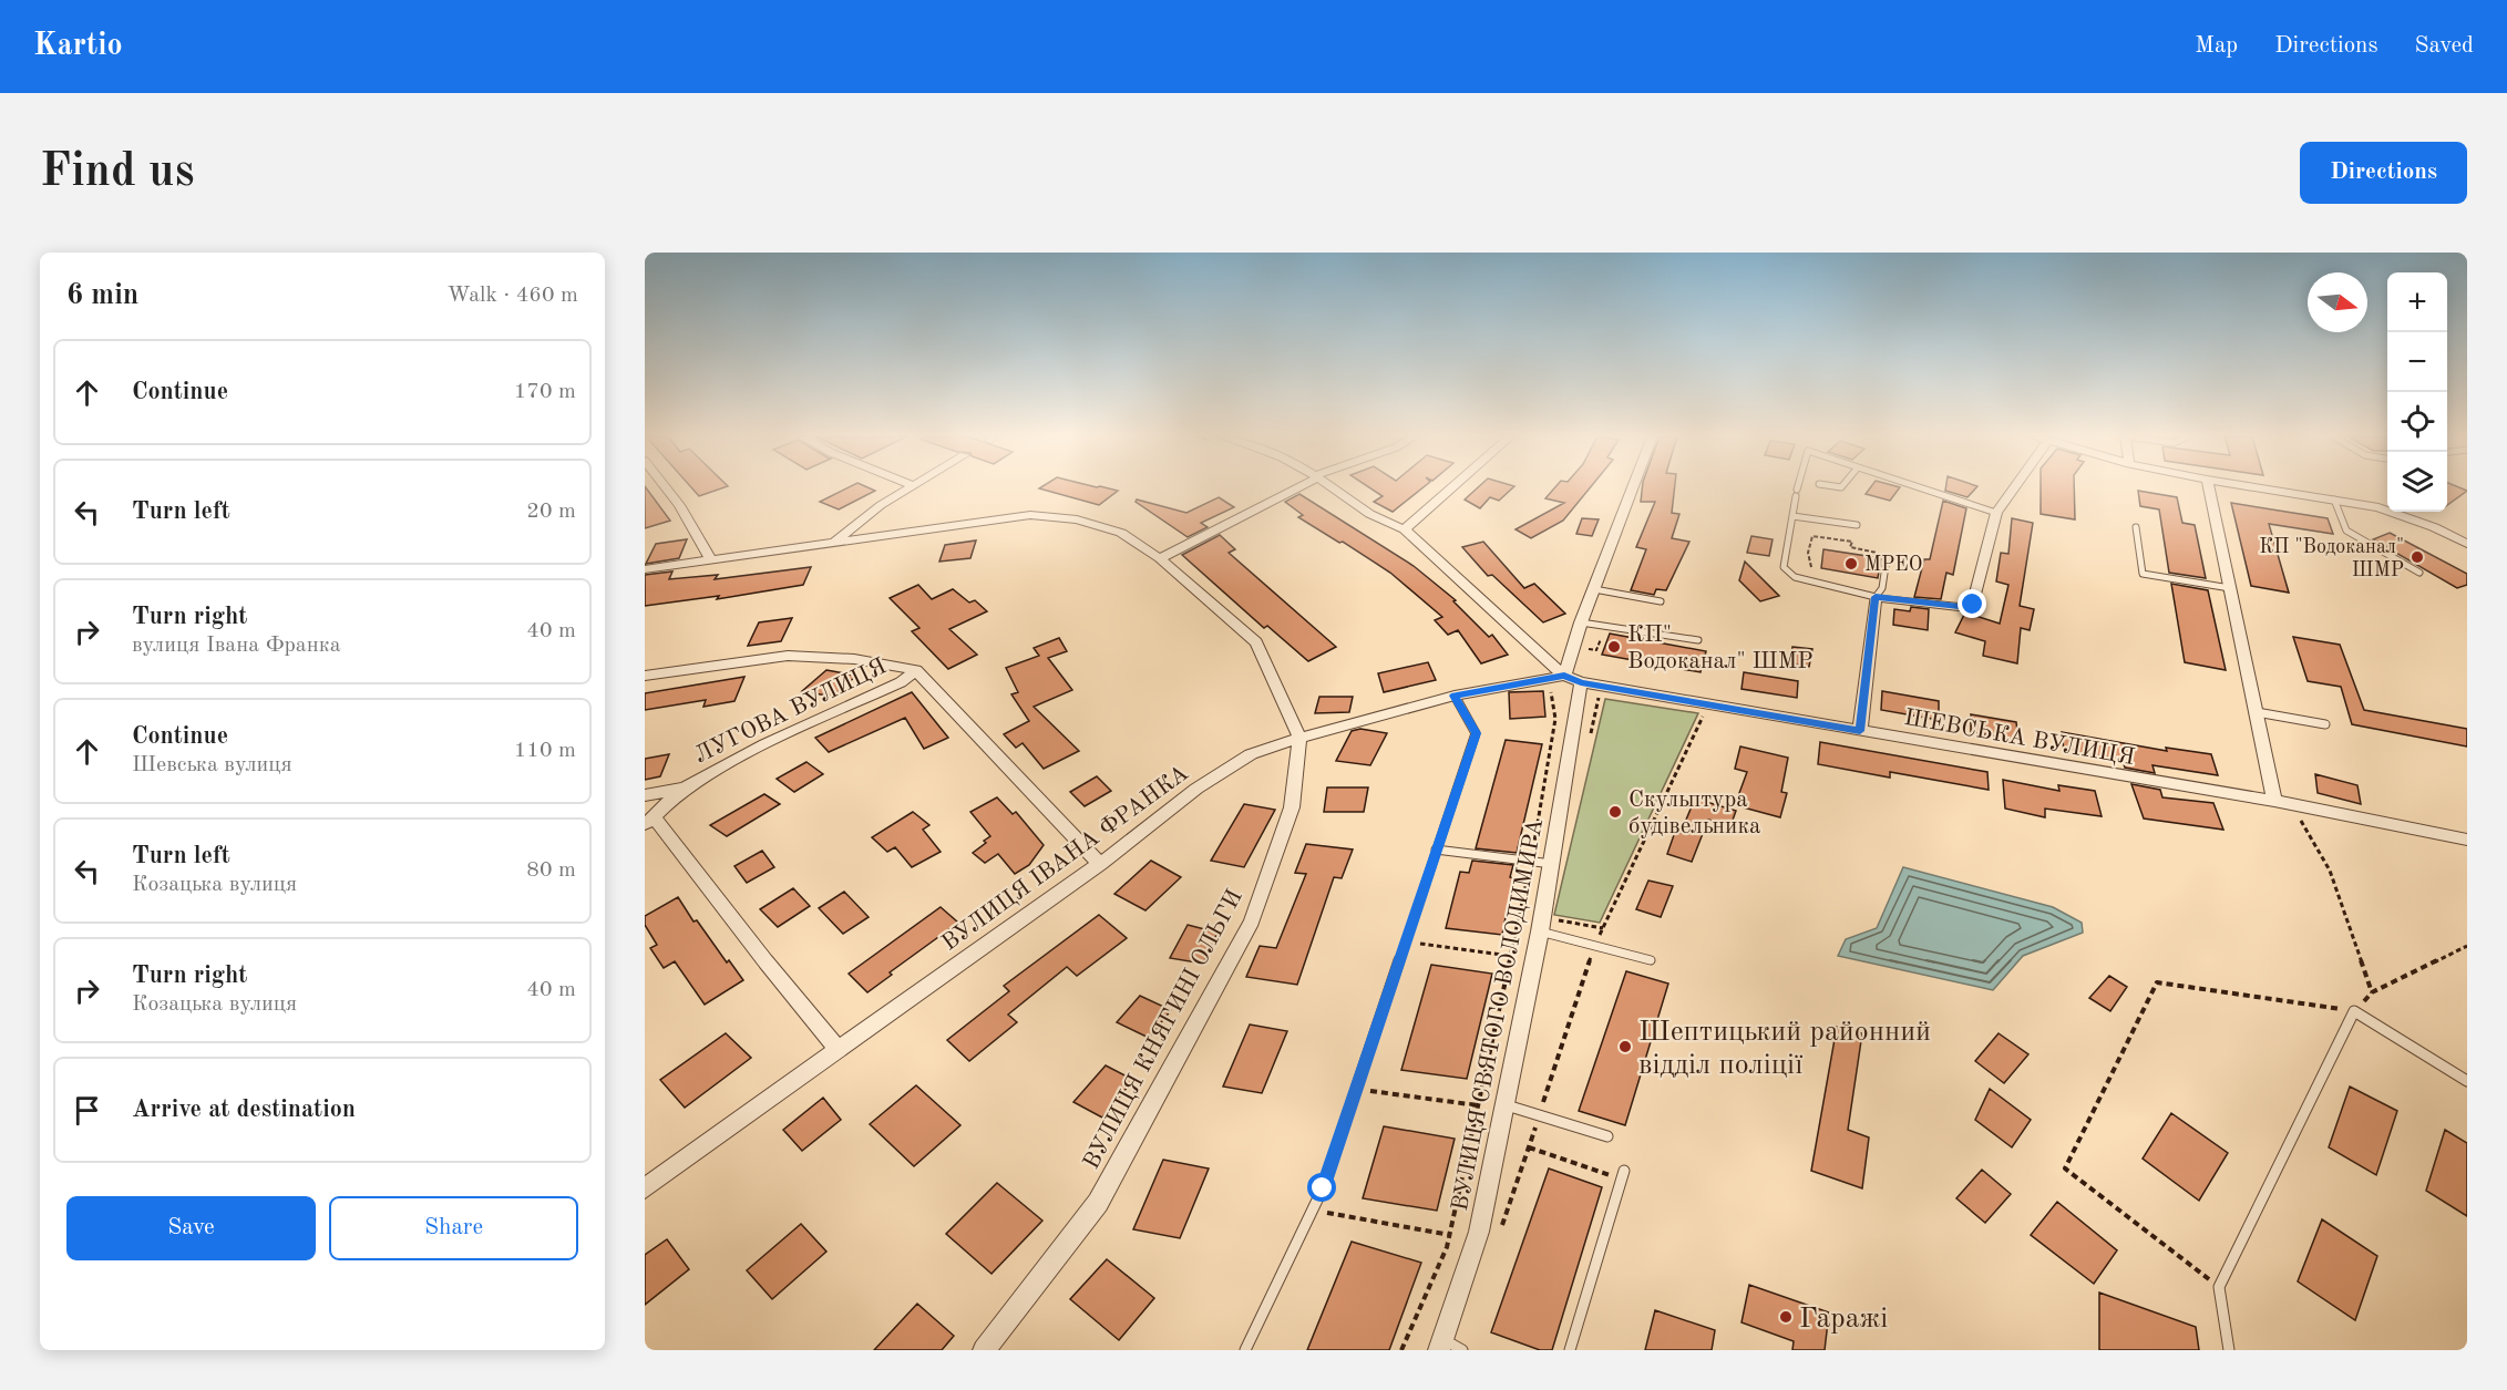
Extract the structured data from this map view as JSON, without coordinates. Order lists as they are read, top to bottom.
{
  "streets": {
    "street": [
      "ЛУГОВА ВУЛИЦЯ",
      "ШЕВСЬКА ВУЛИЦЯ",
      "ВУЛИЦЯ ІВАНА ФРАНКА",
      "ВУЛИЦЯ СВЯТОГО ВОЛОДИМИРА",
      "ВУЛИЦЯ КНЯГИНІ ОЛЬГИ"
    ]
  },
  "crossings": [
    ["ШЕВСЬКА ВУЛИЦЯ", "ВУЛИЦЯ ІВАНА ФРАНКА"],
    ["ШЕВСЬКА ВУЛИЦЯ", "ВУЛИЦЯ СВЯТОГО ВОЛОДИМИРА"],
    ["ВУЛИЦЯ ІВАНА ФРАНКА", "ВУЛИЦЯ СВЯТОГО ВОЛОДИМИРА"],
    ["ВУЛИЦЯ ІВАНА ФРАНКА", "ВУЛИЦЯ КНЯГИНІ ОЛЬГИ"]
  ],
  "places": [
    "КП \"Водоканал\" ШМР",
    "МРЕО",
    "КП\" Водоканал\" ШМР",
    "Скульптура будівельника",
    "Шептицький районний відділ поліції",
    "Гаражі"
  ],
  "north": "right",
  "page": {
    "header": "Kartio",
    "nav": ["Map", "Directions", "Saved"],
    "buttons": [
      "Directions",
      ["Save", "Share"]
    ],
    "title": "Find us",
    "heading": ["6 min", "Walk · 460 m"],
    "map_buttons": ["+", "−"],
    "list": [
      ["Continue", "170 m"],
      ["Turn left", "20 m"],
      ["Turn right", "вулиця Івана Франка", "40 m"],
      ["Continue", "Шевська вулиця", "110 m"],
      ["Turn left", "Козацька вулиця", "80 m"],
      ["Turn right", "Козацька вулиця", "40 m"],
      "Arrive at destination"
    ]
  }
}
